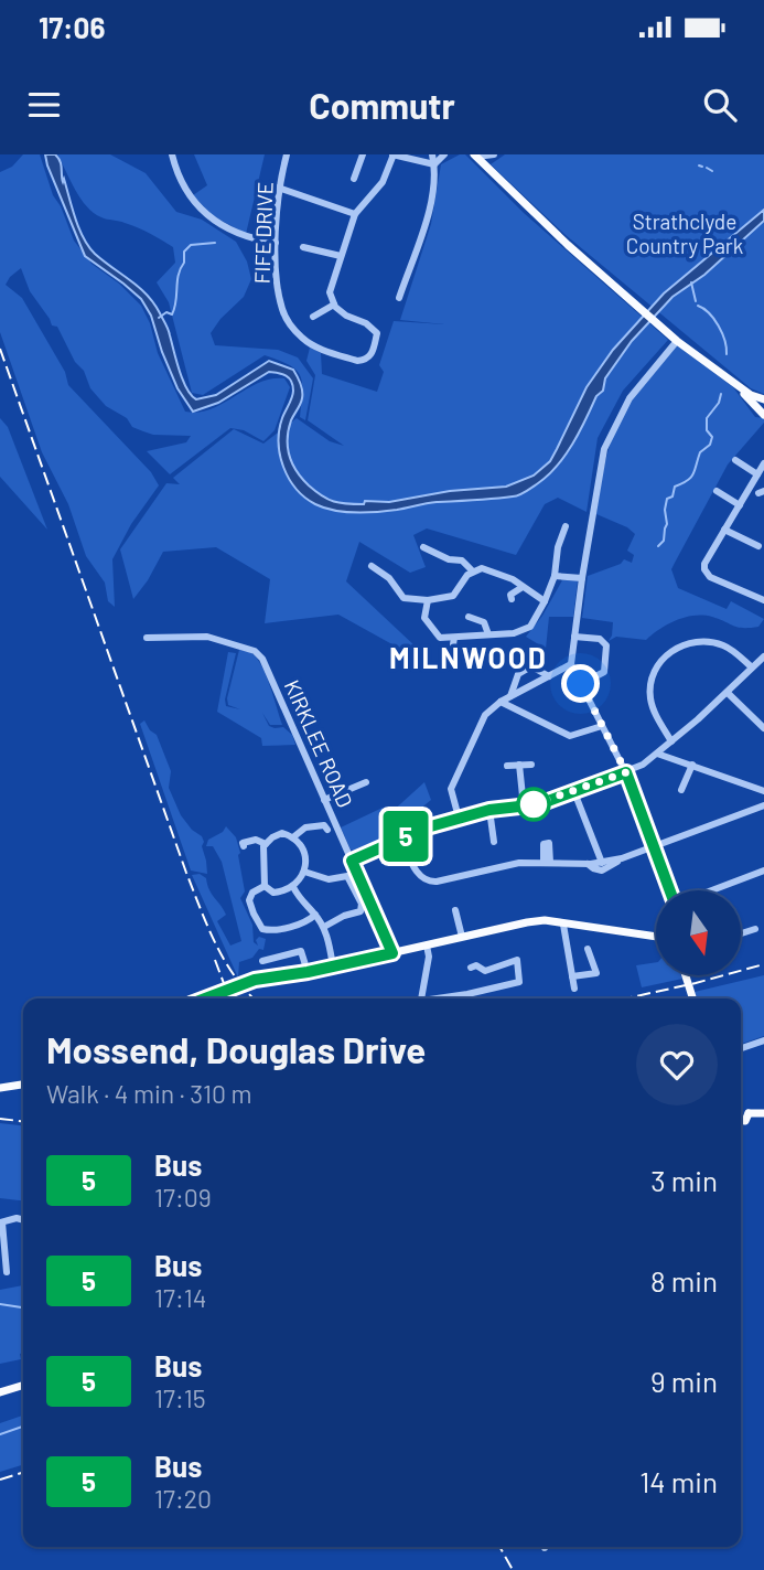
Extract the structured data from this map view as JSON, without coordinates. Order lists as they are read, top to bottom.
{
  "streets": {
    "street": ["FIFE DRIVE", "KIRKLEE ROAD"]
  },
  "districts": ["MILNWOOD"],
  "parks": ["Strathclyde Country Park"],
  "lines": ["bus line 5"],
  "north": "bottom",
  "page": {
    "status": "17:06",
    "header": "Commutr",
    "on_map": "5",
    "heading": ["Mossend, Douglas Drive", "Walk · 4 min · 310 m"],
    "list": [
      {
        "mark": "5",
        "name": "Bus",
        "note": "17:09",
        "value": "3 min"
      },
      {
        "mark": "5",
        "name": "Bus",
        "note": "17:14",
        "value": "8 min"
      },
      {
        "mark": "5",
        "name": "Bus",
        "note": "17:15",
        "value": "9 min"
      },
      {
        "mark": "5",
        "name": "Bus",
        "note": "17:20",
        "value": "14 min"
      }
    ]
  }
}
